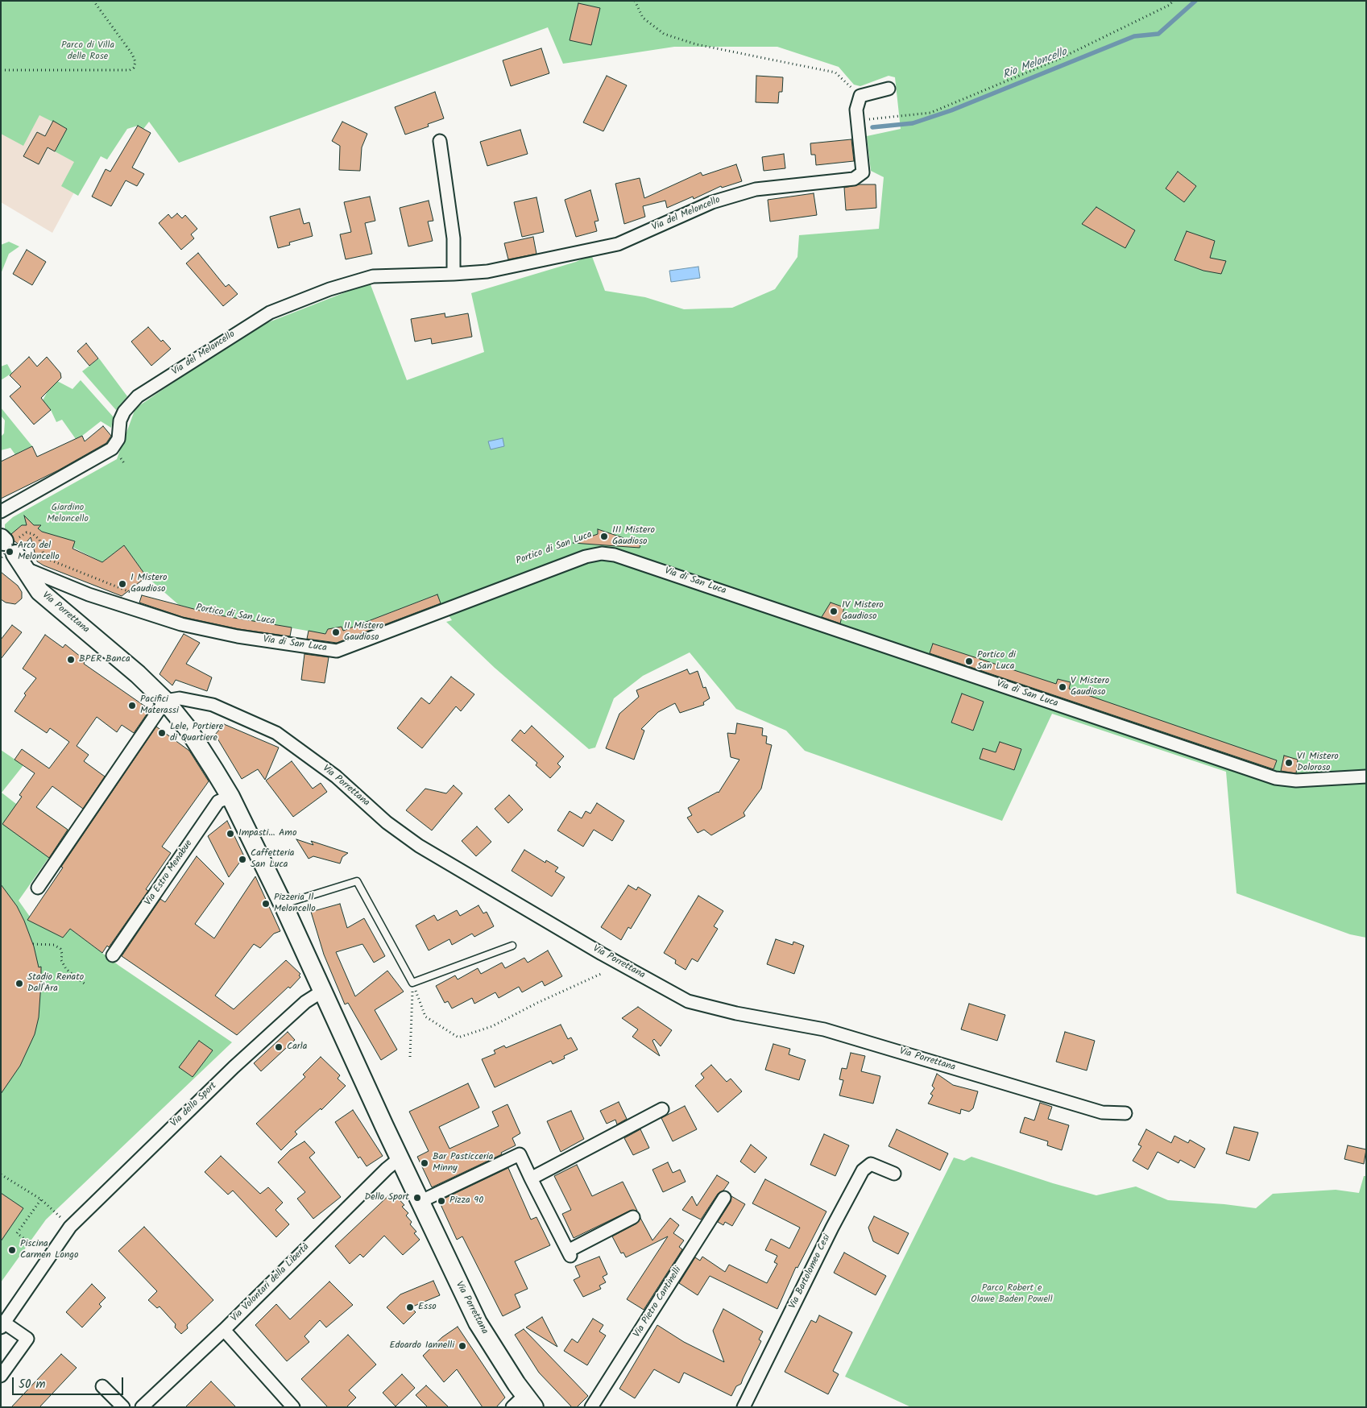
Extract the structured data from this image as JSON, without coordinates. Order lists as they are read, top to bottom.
{
  "streets": {
    "main road": ["Via Porrettana"],
    "street": [
      "Via del Meloncello",
      "Via di San Luca",
      "Via Estro Menabue",
      "Via dello Sport",
      "Via Bartolomeo Cesi",
      "Via Volontari della Libertà",
      "Via Pietro Cantinelli"
    ]
  },
  "crossings": [
    ["Via di San Luca", "Via Porrettana"],
    ["Via Porrettana", "Via Estro Menabue"],
    ["Via Porrettana", "Via dello Sport"],
    ["Via Porrettana", "Via Volontari della Libertà"]
  ],
  "water": ["Rio Meloncello"],
  "parks": ["Parco di Villa delle Rose", "Giardino Meloncello", "Parco Robert e Olawe Baden Powell"],
  "places": [
    "III Mistero Gaudioso",
    "Arco del Meloncello",
    "I Mistero Gaudioso",
    "IV Mistero Gaudioso",
    "II Mistero Gaudioso",
    "BPER Banca",
    "Portico di San Luca",
    "V Mistero Gaudioso",
    "Pacifici Materassi",
    "Lele, Portiere di Quartiere",
    "VI Mistero Doloroso",
    "Impasti… Amo",
    "Caffetteria San Luca",
    "Pizzeria Il Meloncello",
    "Stadio Renato Dall'Ara",
    "Carla",
    "Bar Pasticceria Minny",
    "Dello Sport",
    "Pizza 90",
    "Piscina Carmen Longo",
    "Esso",
    "Edoardo Iannelli"
  ],
  "scale_bar": "50 m"
}
